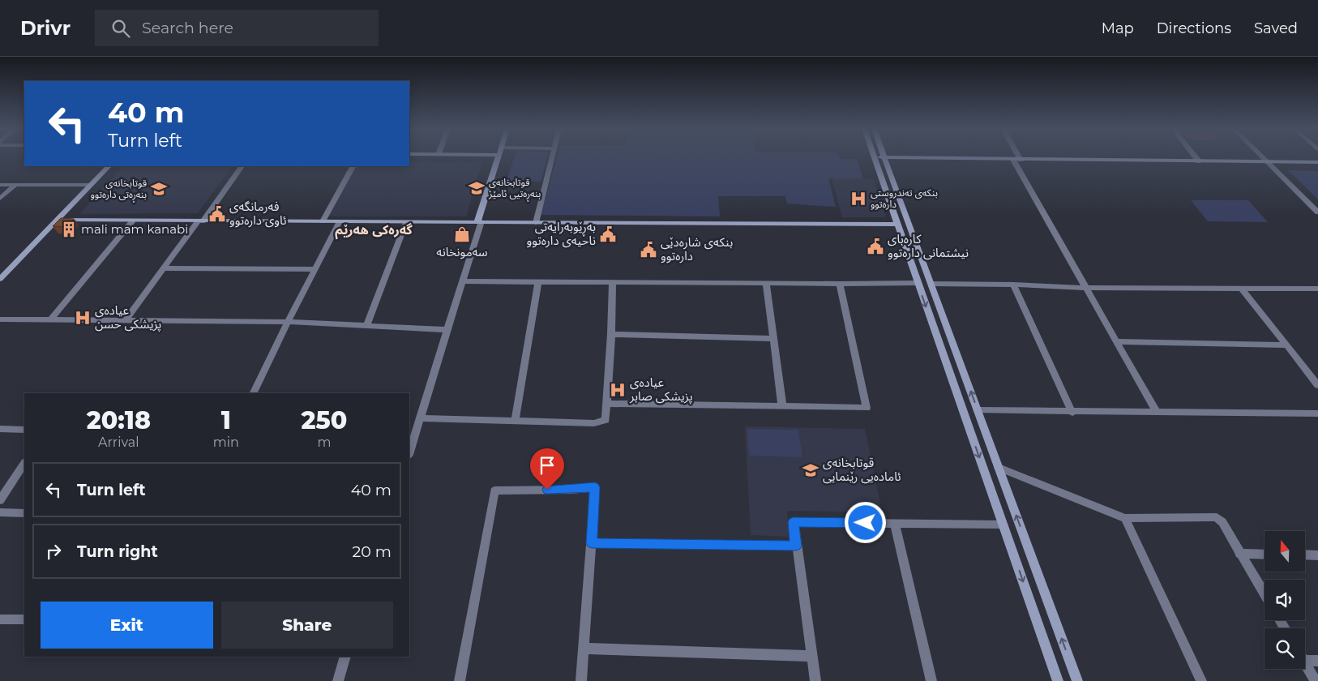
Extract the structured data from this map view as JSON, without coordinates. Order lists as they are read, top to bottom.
{
  "districts": ["گەرەکی هەرێم"],
  "places": {
    "school or university": ["قوتابخانەی بنەڕەتیی ئامێز", "قوتابخانەی بنەڕەتی دارەتوو", "قوتابخانەی ئامادەیی رێنمایی"],
    "hospital": ["بنکەی تەندروستی دارەتوو", "عیادەی پزیشکی حسن", "عیادەی پزیشکی صابر"],
    "public building": [
      "فەرمانگەی ئاوی دارەتوو",
      "بەڕێوبەرایەتی ناحیەی دارەتوو",
      "کارەبای نیشتمانی دارەتوو",
      "بنکەی شارەدێی دارەتوو"
    ],
    "building": ["mali mam kanabi"],
    "shop": ["سەمونخانە"]
  },
  "north": "top",
  "page": {
    "header": "Drivr",
    "search": "Search here",
    "nav": ["Map", "Directions", "Saved"],
    "turn": ["40 m", "Turn left"],
    "eta": [
      "20:18",
      "Arrival",
      "1",
      "min",
      "250",
      "m"
    ],
    "list": [
      {
        "name": "Turn left",
        "value": "40 m"
      },
      {
        "name": "Turn right",
        "value": "20 m"
      }
    ],
    "buttons": ["Exit", "Share"]
  }
}
